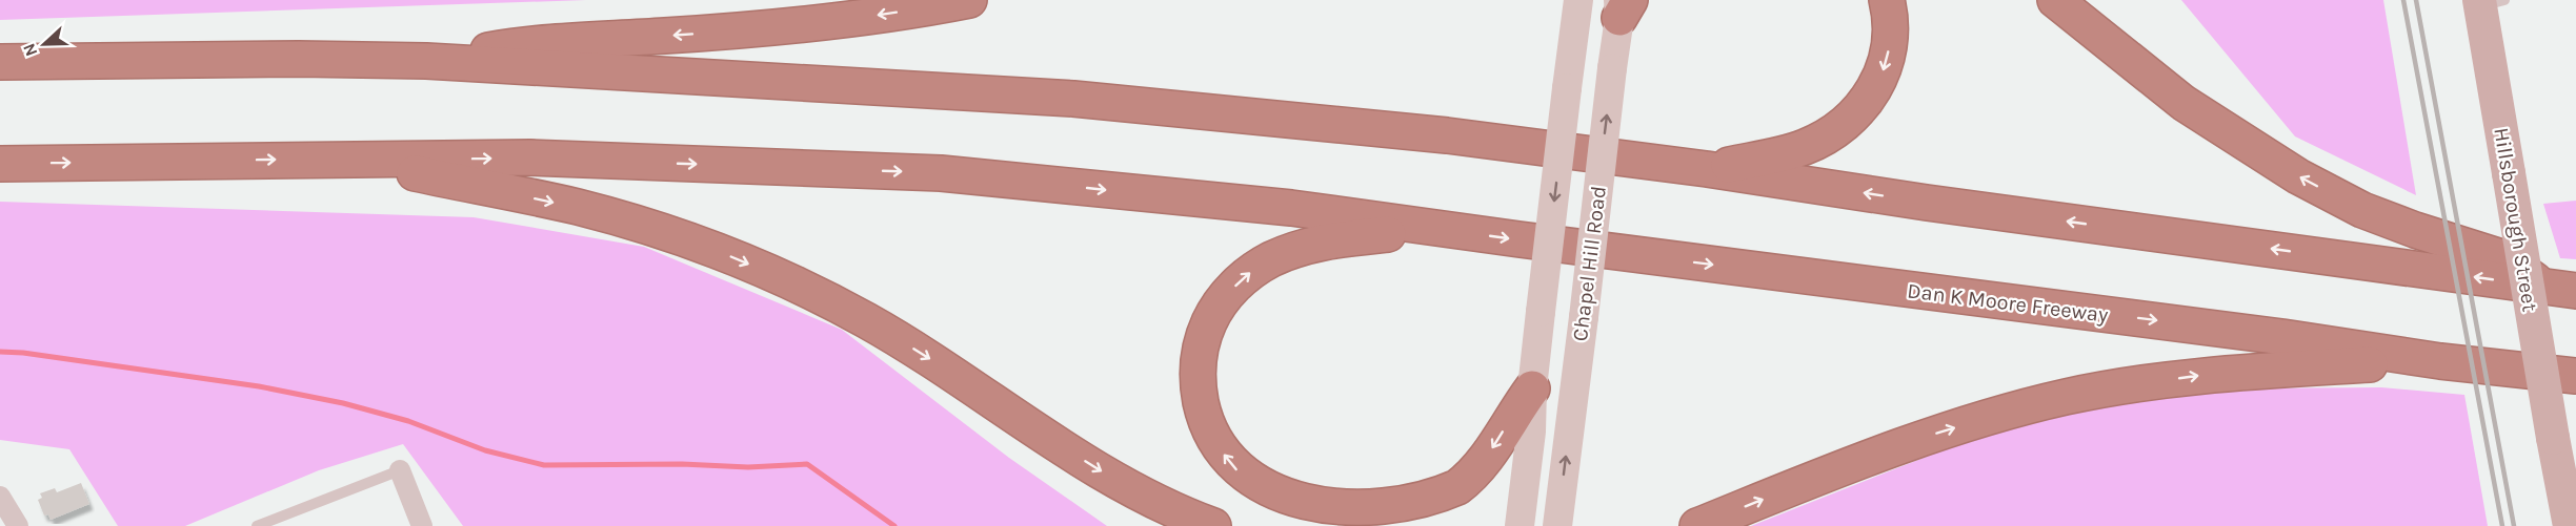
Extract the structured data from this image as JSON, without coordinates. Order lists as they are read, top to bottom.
{
  "streets": {
    "highway": ["Dan K Moore Freeway"],
    "main road": ["Hillsborough Street", "Chapel Hill Road"]
  },
  "north": "left"
}
